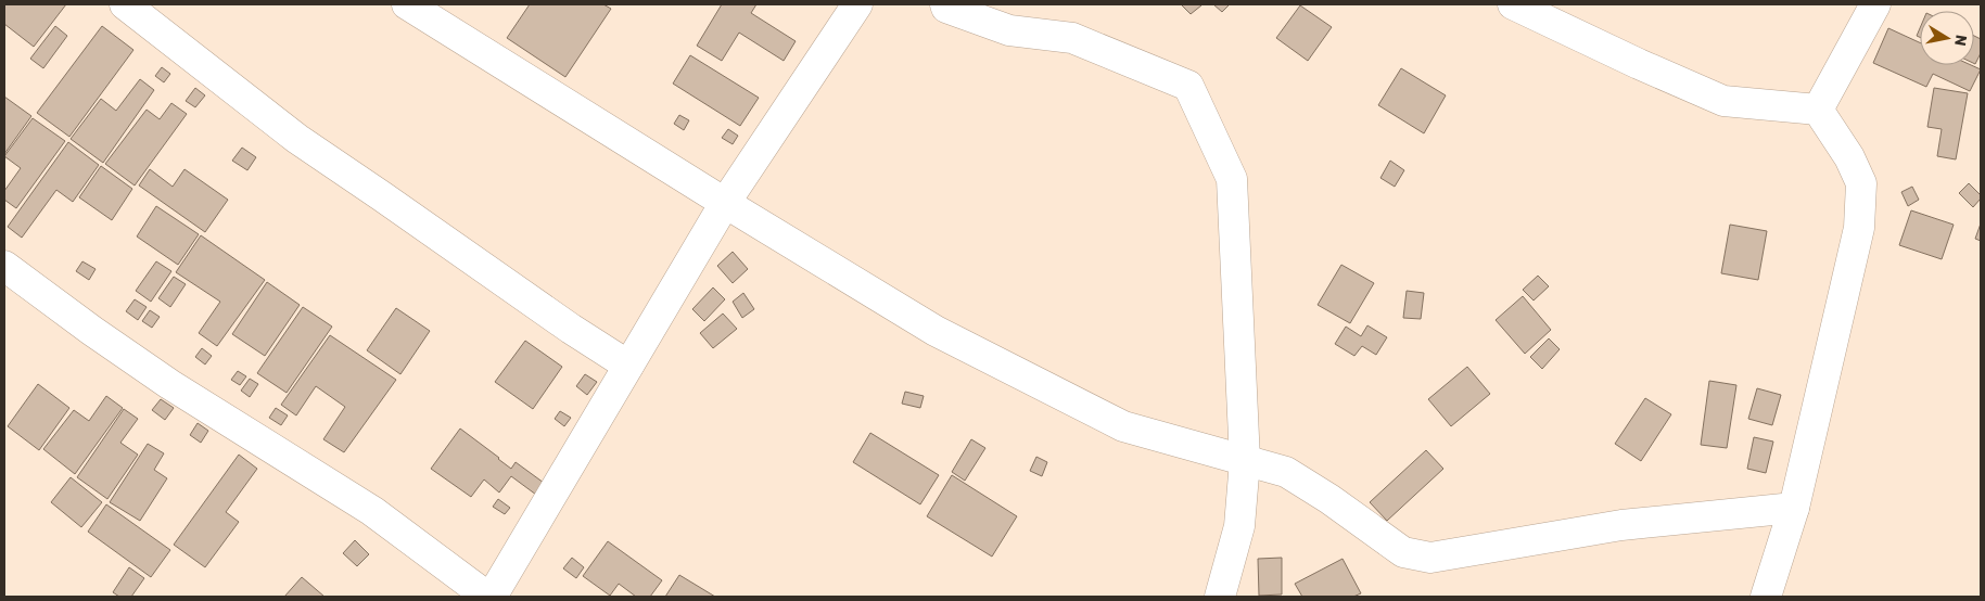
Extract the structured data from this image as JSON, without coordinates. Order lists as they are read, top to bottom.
{
  "north": "right"
}
